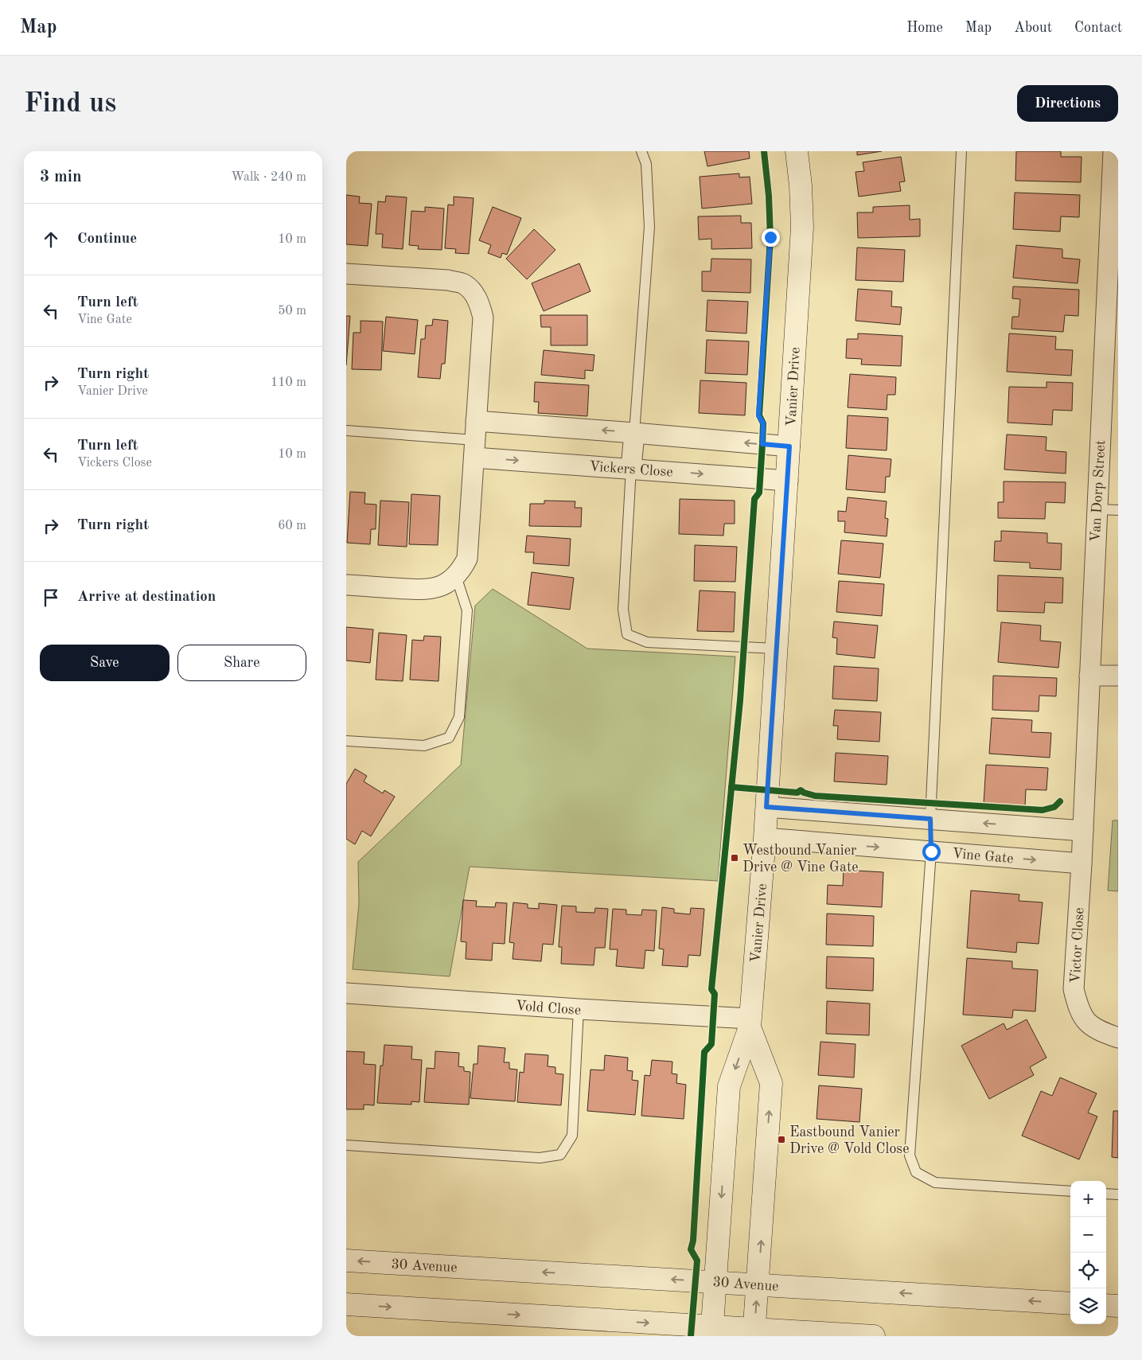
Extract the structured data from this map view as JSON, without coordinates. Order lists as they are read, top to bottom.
{
  "streets": {
    "street": [
      "Vanier Drive",
      "Vickers Close",
      "Van Dorp Street",
      "Vine Gate",
      "Victor Close",
      "Vold Close",
      "30 Avenue"
    ]
  },
  "crossings": [
    ["Vanier Drive", "Vickers Close"],
    ["Vanier Drive", "Vine Gate"],
    ["Vanier Drive", "Vold Close"],
    ["Vanier Drive", "30 Avenue"],
    ["Van Dorp Street", "Victor Close"],
    ["Vine Gate", "Victor Close"]
  ],
  "places": {
    "transit": ["Westbound Vanier Drive @ Vine Gate", "Eastbound Vanier Drive @ Vold Close"]
  },
  "page": {
    "header": "Map",
    "nav": [
      "Home",
      "Map",
      "About",
      "Contact"
    ],
    "buttons": [
      "Directions",
      ["Save", "Share"]
    ],
    "title": "Find us",
    "heading": ["3 min", "Walk · 240 m"],
    "list": [
      ["Continue", "10 m"],
      ["Turn left", "Vine Gate", "50 m"],
      ["Turn right", "Vanier Drive", "110 m"],
      ["Turn left", "Vickers Close", "10 m"],
      ["Turn right", "60 m"],
      "Arrive at destination"
    ],
    "map_buttons": ["+", "−"]
  }
}
